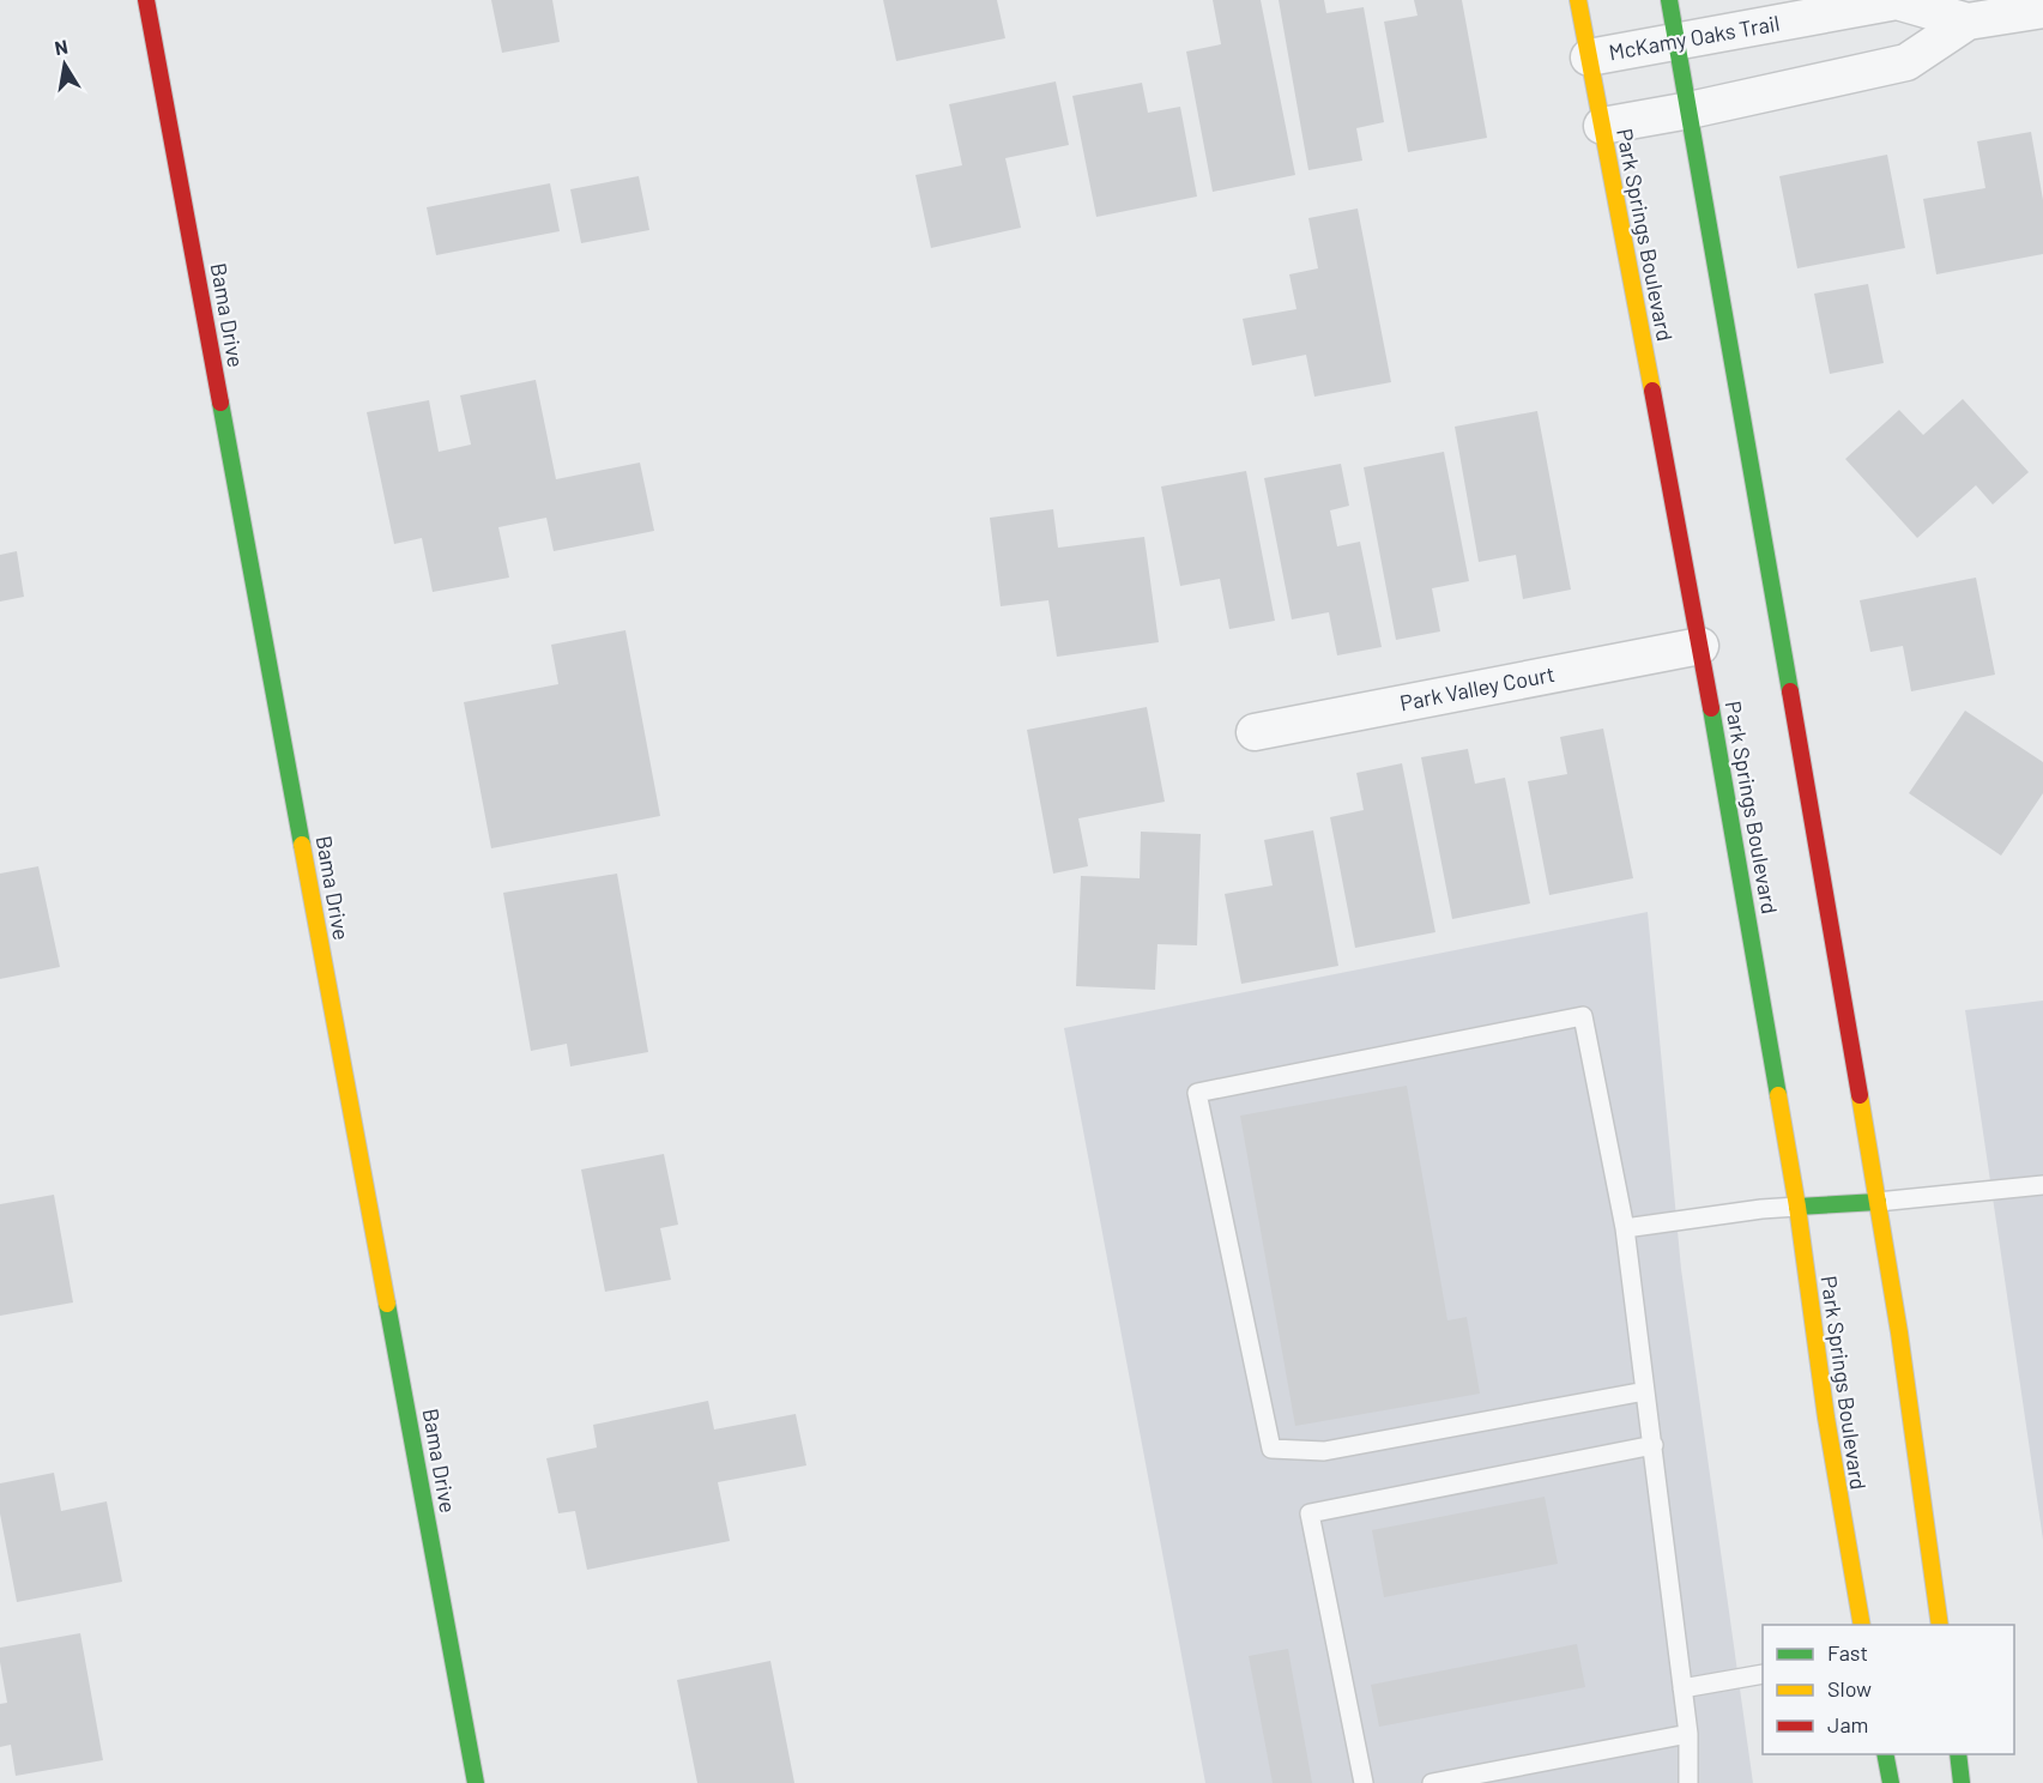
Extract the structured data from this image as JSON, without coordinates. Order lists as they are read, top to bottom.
{
  "streets": {
    "main road": ["Park Springs Boulevard", "Bama Drive"],
    "street": ["McKamy Oaks Trail", "Park Valley Court"]
  },
  "crossings": [
    ["McKamy Oaks Trail", "Park Springs Boulevard"],
    ["Park Springs Boulevard", "Park Valley Court"]
  ],
  "legend": ["Fast", "Slow", "Jam"],
  "north": "top"
}
